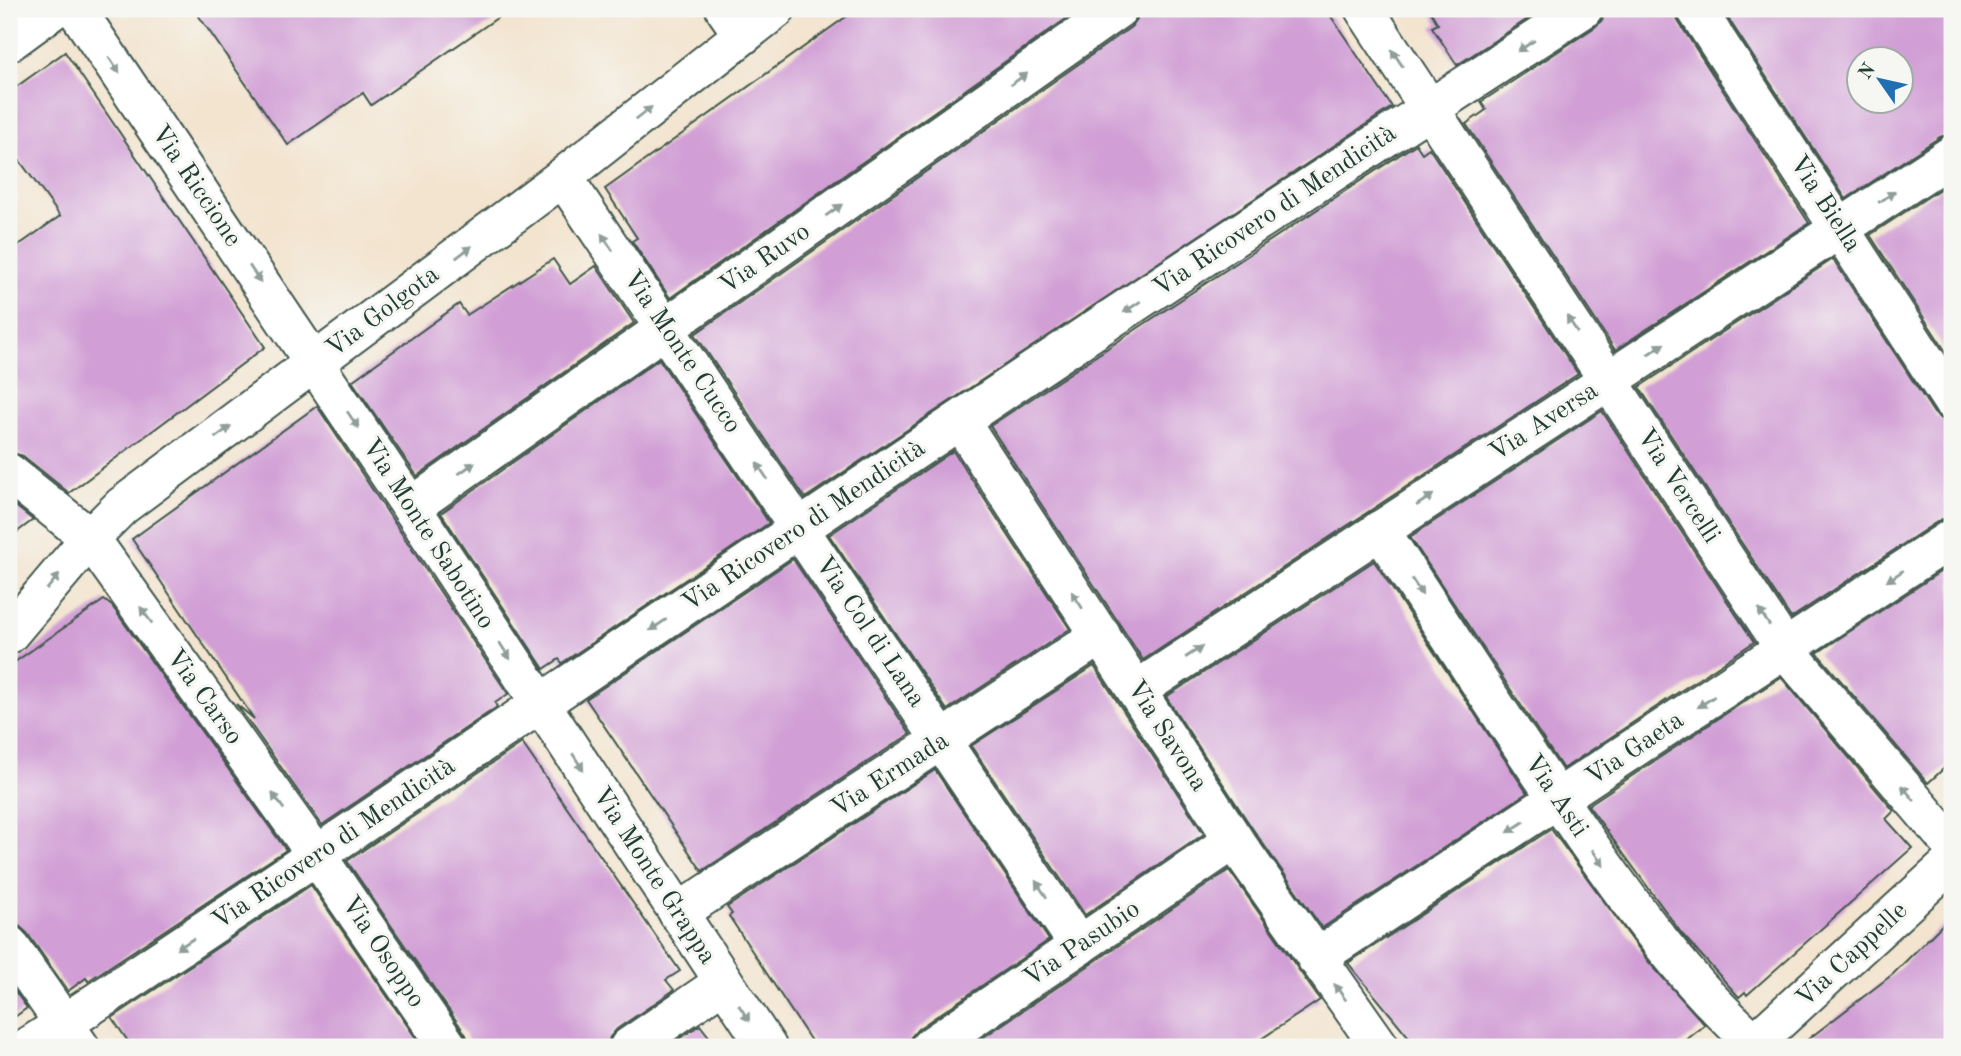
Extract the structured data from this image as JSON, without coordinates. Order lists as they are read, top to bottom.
{
  "streets": {
    "street": [
      "Via Riccione",
      "Via Biella",
      "Via Ricovero di Mendicità",
      "Via Ruvo",
      "Via Golgota",
      "Via Monte Cucco",
      "Via Aversa",
      "Via Vercelli",
      "Via Monte Sabotino",
      "Via Col di Lana",
      "Via Carso",
      "Via Savona",
      "Via Gaeta",
      "Via Ermada",
      "Via Asti",
      "Via Monte Grappa",
      "Via Pasubio",
      "Via Osoppo",
      "Via Cappelle"
    ]
  },
  "crossings": [
    ["Via Riccione", "Via Golgota"],
    ["Via Riccione", "Via Monte Sabotino"],
    ["Via Biella", "Via Aversa"],
    ["Via Ricovero di Mendicità", "Via Monte Cucco"],
    ["Via Ricovero di Mendicità", "Via Vercelli"],
    ["Via Ricovero di Mendicità", "Via Monte Sabotino"],
    ["Via Ricovero di Mendicità", "Via Col di Lana"],
    ["Via Ricovero di Mendicità", "Via Carso"],
    ["Via Ricovero di Mendicità", "Via Savona"],
    ["Via Ricovero di Mendicità", "Via Monte Grappa"],
    ["Via Ricovero di Mendicità", "Via Osoppo"],
    ["Via Ruvo", "Via Monte Cucco"],
    ["Via Ruvo", "Via Monte Sabotino"],
    ["Via Golgota", "Via Monte Cucco"],
    ["Via Golgota", "Via Monte Sabotino"],
    ["Via Golgota", "Via Carso"],
    ["Via Monte Cucco", "Via Col di Lana"],
    ["Via Aversa", "Via Vercelli"],
    ["Via Aversa", "Via Savona"],
    ["Via Aversa", "Via Asti"],
    ["Via Vercelli", "Via Gaeta"],
    ["Via Monte Sabotino", "Via Monte Grappa"],
    ["Via Col di Lana", "Via Ermada"],
    ["Via Col di Lana", "Via Pasubio"],
    ["Via Carso", "Via Osoppo"],
    ["Via Savona", "Via Gaeta"],
    ["Via Savona", "Via Ermada"],
    ["Via Savona", "Via Pasubio"],
    ["Via Gaeta", "Via Asti"],
    ["Via Ermada", "Via Monte Grappa"],
    ["Via Asti", "Via Cappelle"]
  ],
  "one_way": [
    "Via Riccione",
    "Via Ricovero di Mendicità",
    "Via Ruvo",
    "Via Golgota",
    "Via Monte Cucco",
    "Via Aversa",
    "Via Vercelli",
    "Via Monte Sabotino",
    "Via Col di Lana",
    "Via Carso",
    "Via Savona",
    "Via Gaeta",
    "Via Asti",
    "Via Monte Grappa"
  ],
  "north": "top left"
}
